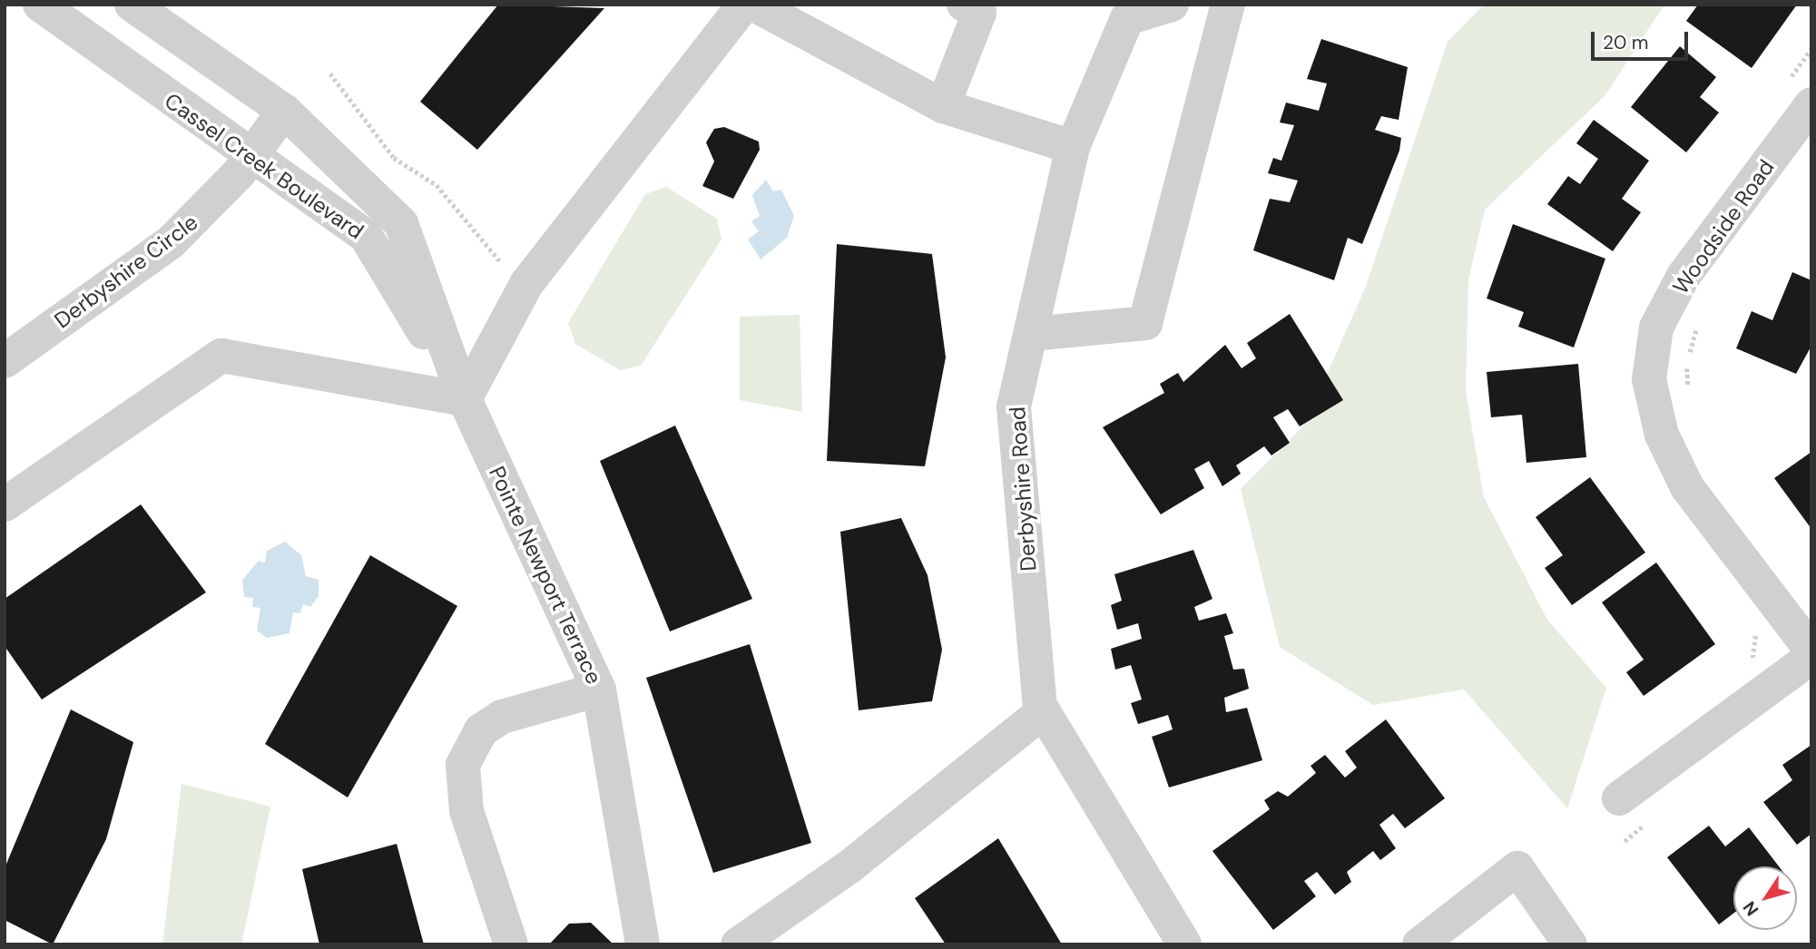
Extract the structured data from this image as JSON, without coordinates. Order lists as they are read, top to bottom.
{
  "streets": {
    "street": [
      "Cassel Creek Boulevard",
      "Woodside Road",
      "Derbyshire Circle",
      "Derbyshire Road",
      "Pointe Newport Terrace"
    ]
  },
  "crossings": [
    ["Cassel Creek Boulevard", "Derbyshire Circle"],
    ["Cassel Creek Boulevard", "Pointe Newport Terrace"]
  ],
  "scale_bar": "20 m",
  "north": "bottom left"
}
